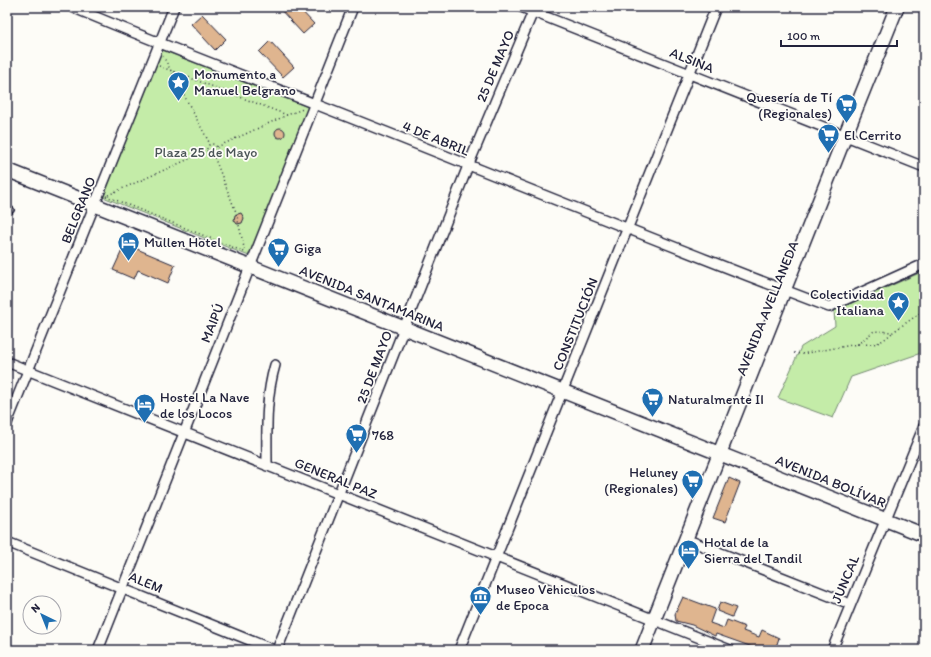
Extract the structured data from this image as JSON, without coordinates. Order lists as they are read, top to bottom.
{
  "streets": {
    "main road": ["AVENIDA SANTAMARINA", "AVENIDA AVELLANEDA", "AVENIDA BOLÍVAR"],
    "street": [
      "ALSINA",
      "25 DE MAYO",
      "4 DE ABRIL",
      "BELGRANO",
      "MAIPÚ",
      "CONSTITUCIÓN",
      "GENERAL PAZ",
      "JUNCAL",
      "ALEM"
    ]
  },
  "crossings": [
    ["ALSINA", "25 DE MAYO"],
    ["ALSINA", "AVENIDA AVELLANEDA"],
    ["ALSINA", "CONSTITUCIÓN"],
    ["25 DE MAYO", "4 DE ABRIL"],
    ["25 DE MAYO", "AVENIDA SANTAMARINA"],
    ["25 DE MAYO", "GENERAL PAZ"],
    ["25 DE MAYO", "ALEM"],
    ["4 DE ABRIL", "BELGRANO"],
    ["4 DE ABRIL", "AVENIDA AVELLANEDA"],
    ["4 DE ABRIL", "MAIPÚ"],
    ["4 DE ABRIL", "CONSTITUCIÓN"],
    ["BELGRANO", "AVENIDA SANTAMARINA"],
    ["BELGRANO", "GENERAL PAZ"],
    ["AVENIDA SANTAMARINA", "AVENIDA AVELLANEDA"],
    ["AVENIDA SANTAMARINA", "MAIPÚ"],
    ["AVENIDA SANTAMARINA", "CONSTITUCIÓN"],
    ["AVENIDA SANTAMARINA", "AVENIDA BOLÍVAR"],
    ["AVENIDA AVELLANEDA", "GENERAL PAZ"],
    ["AVENIDA AVELLANEDA", "AVENIDA BOLÍVAR"],
    ["MAIPÚ", "GENERAL PAZ"],
    ["MAIPÚ", "ALEM"],
    ["CONSTITUCIÓN", "GENERAL PAZ"],
    ["AVENIDA BOLÍVAR", "JUNCAL"]
  ],
  "parks": ["Plaza 25 de Mayo"],
  "places": {
    "place": ["Monumento a Manuel Belgrano", "Colectividad Italiana"],
    "supermarket": [
      "Quesería de Tí (Regionales)",
      "El Cerrito",
      "Giga",
      "Naturalmente II",
      "768",
      "Heluney (Regionales)"
    ],
    "hotel": ["Mullen Hotel", "Hostel La Nave de los Locos", "Hotal de la Sierra del Tandil"],
    "museum": ["Museo Vehiculos de Epoca"]
  },
  "scale_bar": "100 m",
  "north": "top left"
}
